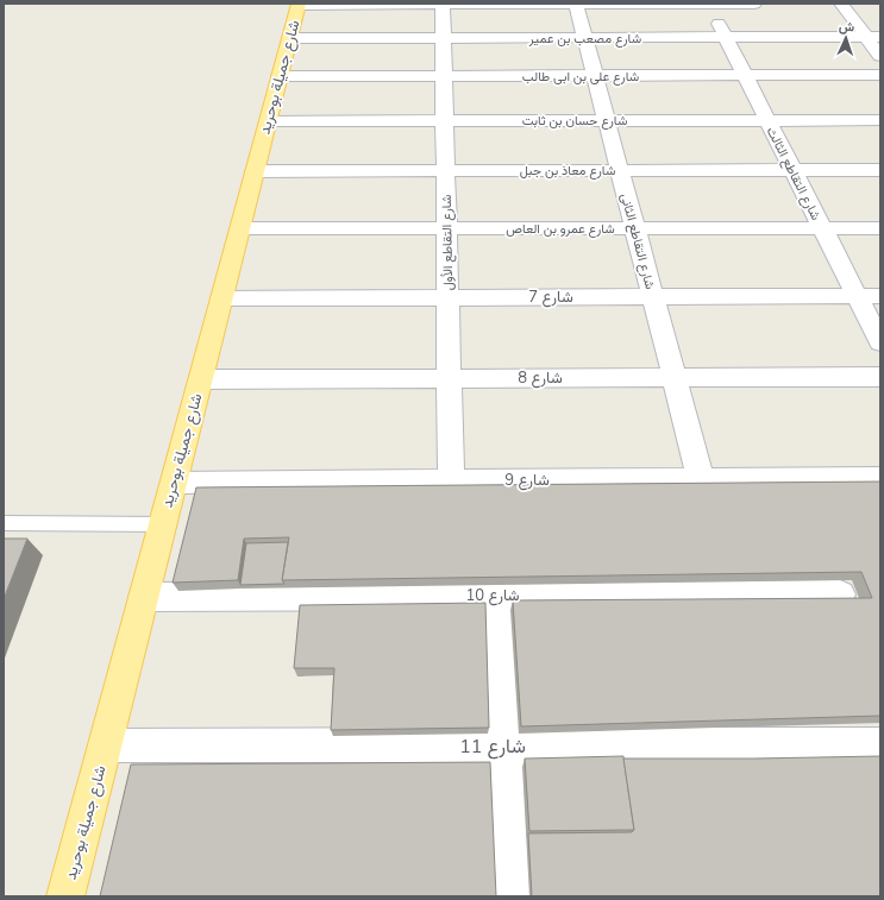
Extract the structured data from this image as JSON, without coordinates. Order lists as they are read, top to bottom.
{
  "streets": {
    "main road": ["شارع جميلة بوحريد"],
    "street": [
      "شارع مصعب بن عمير",
      "شارع على بن ابى طالب",
      "شارع حسان بن ثابت",
      "شارع معاذ بن جبل",
      "شارع التقاطع الثالث",
      "شارع عمرو بن العاص",
      "شارع التقاطع الثانى",
      "شارع التقاطع الأول",
      "شارع 7",
      "شارع 8",
      "شارع 9",
      "شارع 10",
      "شارع 11"
    ]
  },
  "crossings": [
    ["شارع مصعب بن عمير", "شارع جميلة بوحريد"],
    ["شارع مصعب بن عمير", "شارع التقاطع الثالث"],
    ["شارع مصعب بن عمير", "شارع التقاطع الثانى"],
    ["شارع مصعب بن عمير", "شارع التقاطع الأول"],
    ["شارع على بن ابى طالب", "شارع جميلة بوحريد"],
    ["شارع على بن ابى طالب", "شارع التقاطع الثالث"],
    ["شارع على بن ابى طالب", "شارع التقاطع الثانى"],
    ["شارع على بن ابى طالب", "شارع التقاطع الأول"],
    ["شارع جميلة بوحريد", "شارع حسان بن ثابت"],
    ["شارع جميلة بوحريد", "شارع معاذ بن جبل"],
    ["شارع جميلة بوحريد", "شارع عمرو بن العاص"],
    ["شارع جميلة بوحريد", "شارع 7"],
    ["شارع جميلة بوحريد", "شارع 8"],
    ["شارع جميلة بوحريد", "شارع 9"],
    ["شارع جميلة بوحريد", "شارع 10"],
    ["شارع جميلة بوحريد", "شارع 11"],
    ["شارع حسان بن ثابت", "شارع التقاطع الثالث"],
    ["شارع حسان بن ثابت", "شارع التقاطع الثانى"],
    ["شارع حسان بن ثابت", "شارع التقاطع الأول"],
    ["شارع معاذ بن جبل", "شارع التقاطع الثالث"],
    ["شارع معاذ بن جبل", "شارع التقاطع الثانى"],
    ["شارع معاذ بن جبل", "شارع التقاطع الأول"],
    ["شارع التقاطع الثالث", "شارع عمرو بن العاص"],
    ["شارع التقاطع الثالث", "شارع 7"],
    ["شارع عمرو بن العاص", "شارع التقاطع الثانى"],
    ["شارع عمرو بن العاص", "شارع التقاطع الأول"],
    ["شارع التقاطع الثانى", "شارع 7"],
    ["شارع التقاطع الثانى", "شارع 8"],
    ["شارع التقاطع الثانى", "شارع 9"],
    ["شارع التقاطع الأول", "شارع 7"],
    ["شارع التقاطع الأول", "شارع 8"],
    ["شارع التقاطع الأول", "شارع 9"]
  ],
  "north": "top"
}
